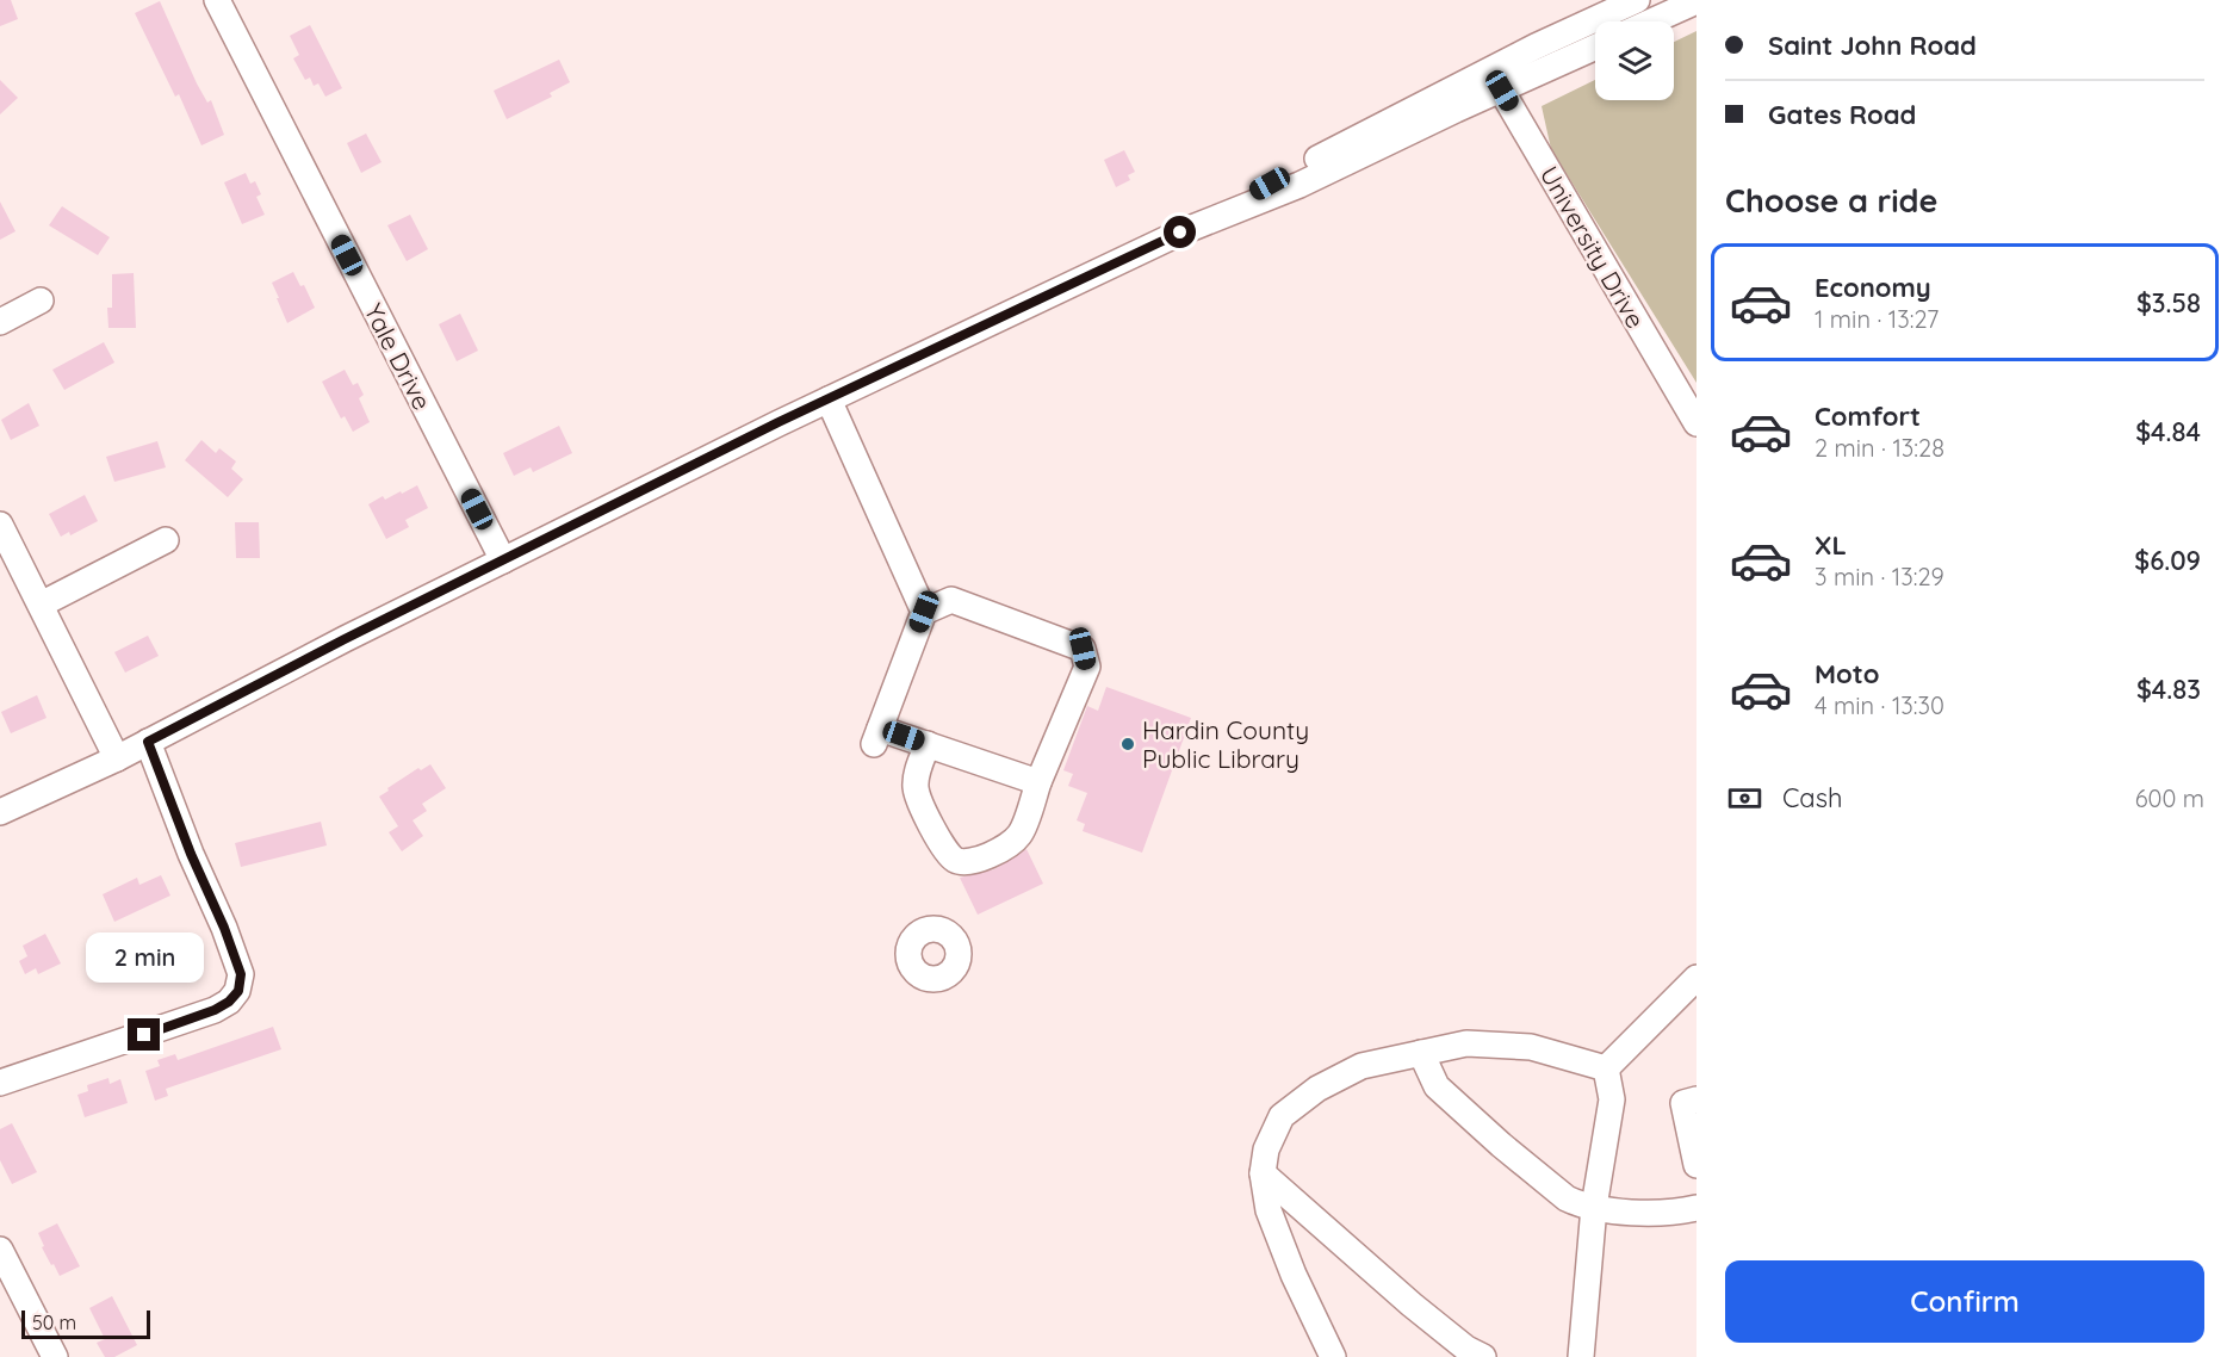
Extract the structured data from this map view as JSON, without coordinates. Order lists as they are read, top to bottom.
{
  "streets": {
    "street": ["University Drive", "Yale Drive"]
  },
  "places": ["Hardin County Public Library"],
  "scale_bar": "50 m",
  "page": {
    "banner": ["Saint John Road", "Gates Road"],
    "heading": "Choose a ride",
    "list": [
      {
        "name": "Economy",
        "note": "1 min · 13:27",
        "value": "$3.58"
      },
      {
        "name": "Comfort",
        "note": "2 min · 13:28",
        "value": "$4.84"
      },
      {
        "name": "XL",
        "note": "3 min · 13:29",
        "value": "$6.09"
      },
      {
        "name": "Moto",
        "note": "4 min · 13:30",
        "value": "$4.83"
      }
    ],
    "pay": ["Cash", "600 m"],
    "bubble": "2 min",
    "buttons": "Confirm",
    "scale": "50 m"
  }
}
